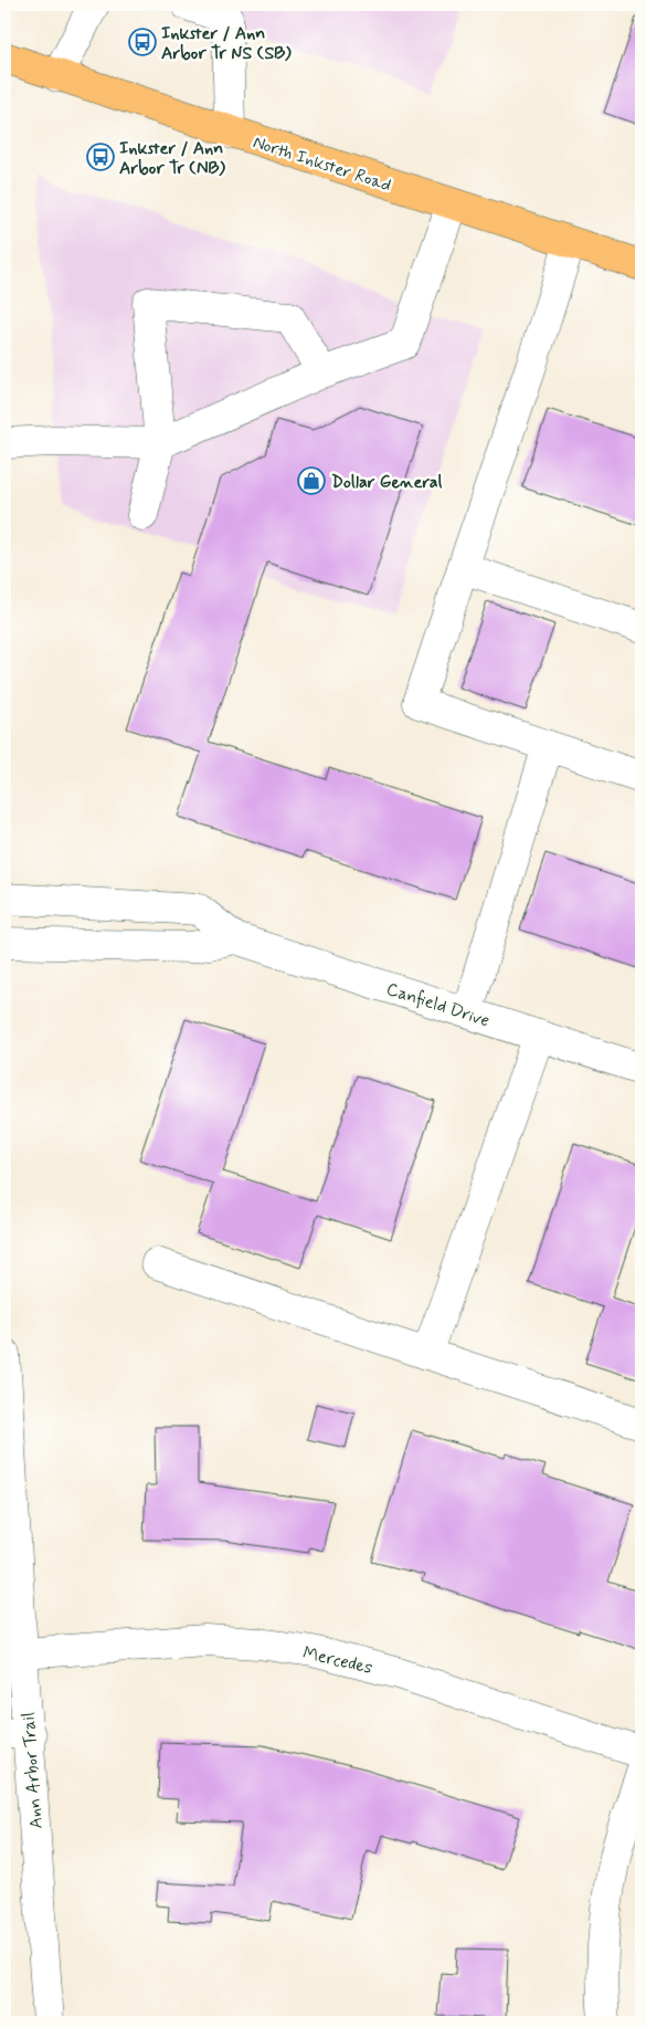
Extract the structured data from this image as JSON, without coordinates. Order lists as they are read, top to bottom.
{
  "streets": {
    "main road": ["North Inkster Road"],
    "street": ["Canfield Drive", "Mercedes", "Ann Arbor Trail"]
  },
  "crossings": [
    ["Mercedes", "Ann Arbor Trail"]
  ],
  "places": {
    "bus stop": ["Inkster / Ann Arbor Tr NS (SB)", "Inkster / Ann Arbor Tr (NB)"],
    "shop": ["Dollar General"]
  }
}
